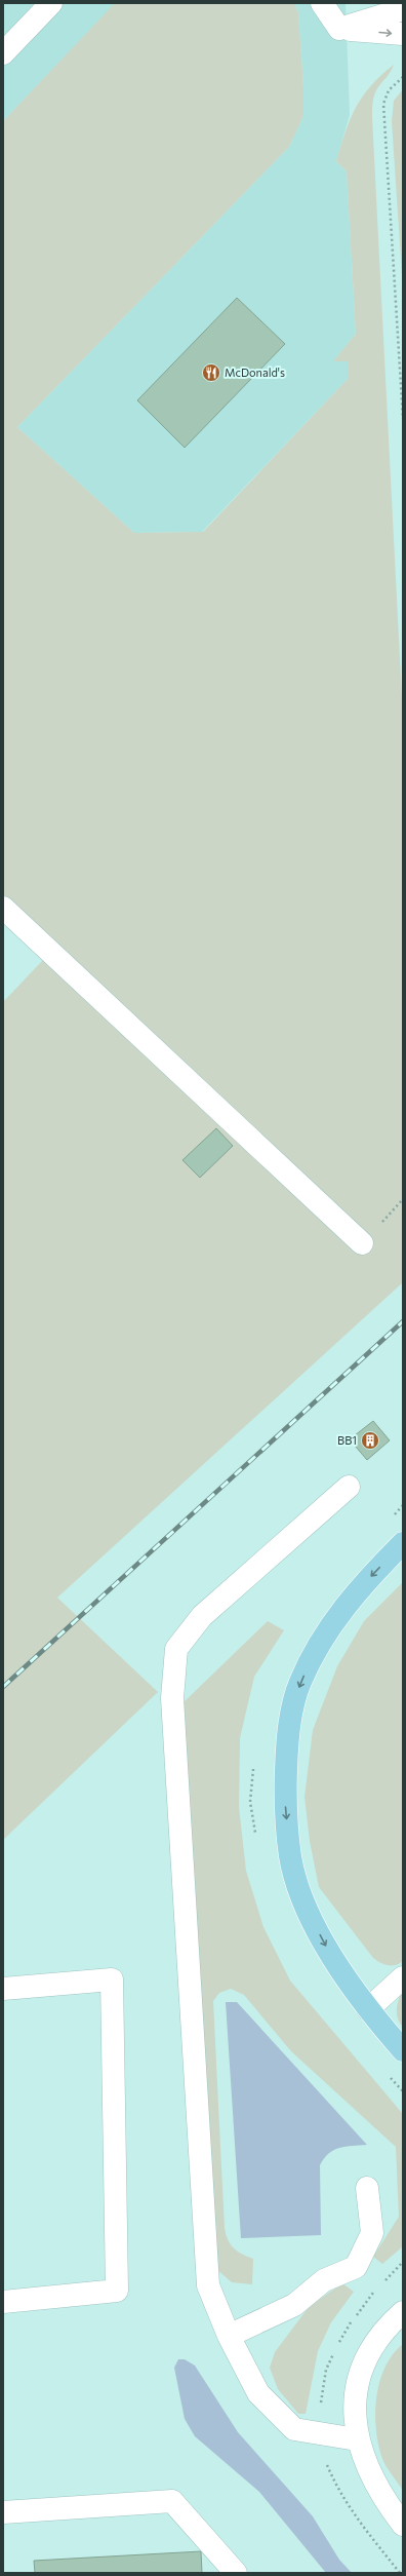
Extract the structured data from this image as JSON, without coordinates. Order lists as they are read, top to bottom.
{
  "places": {
    "restaurant": ["McDonald's"],
    "building": ["BB1"]
  }
}
